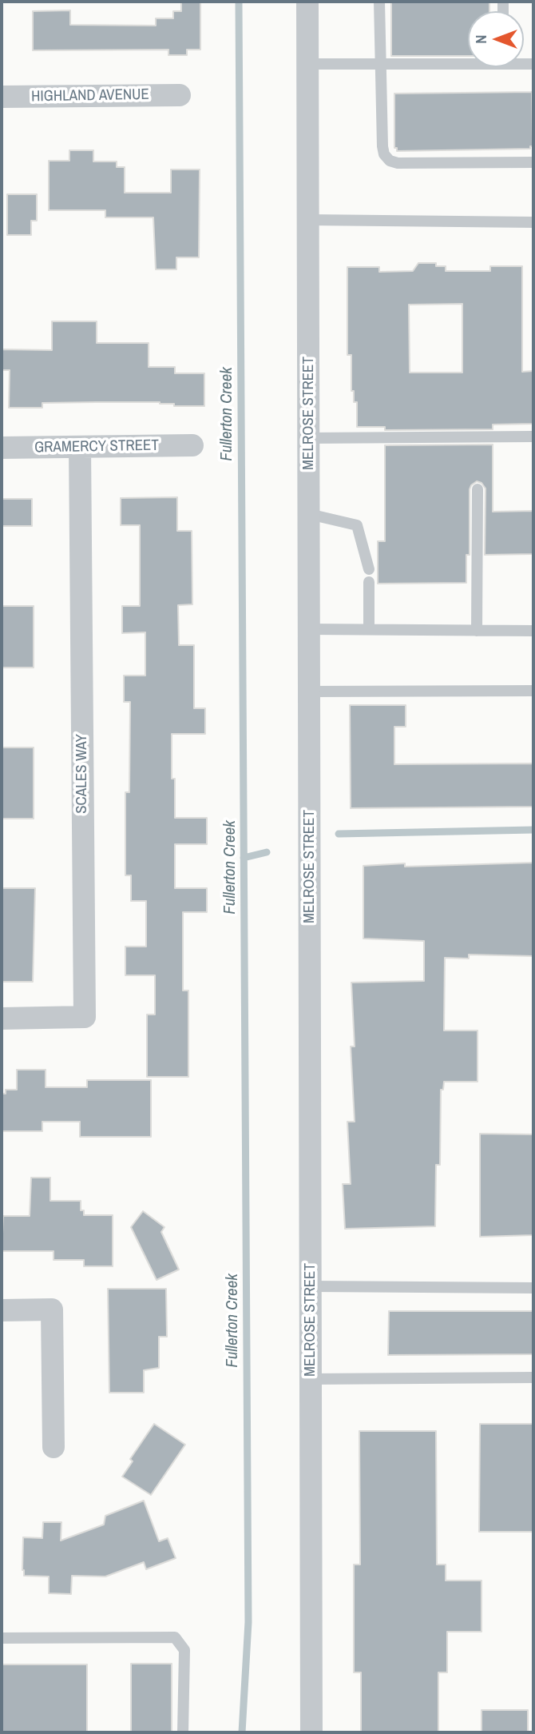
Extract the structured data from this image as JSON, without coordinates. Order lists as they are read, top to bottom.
{
  "streets": {
    "street": [
      "HIGHLAND AVENUE",
      "MELROSE STREET",
      "GRAMERCY STREET",
      "SCALES WAY"
    ]
  },
  "crossings": [
    ["GRAMERCY STREET", "SCALES WAY"]
  ],
  "water": ["Fullerton Creek"],
  "north": "left"
}
